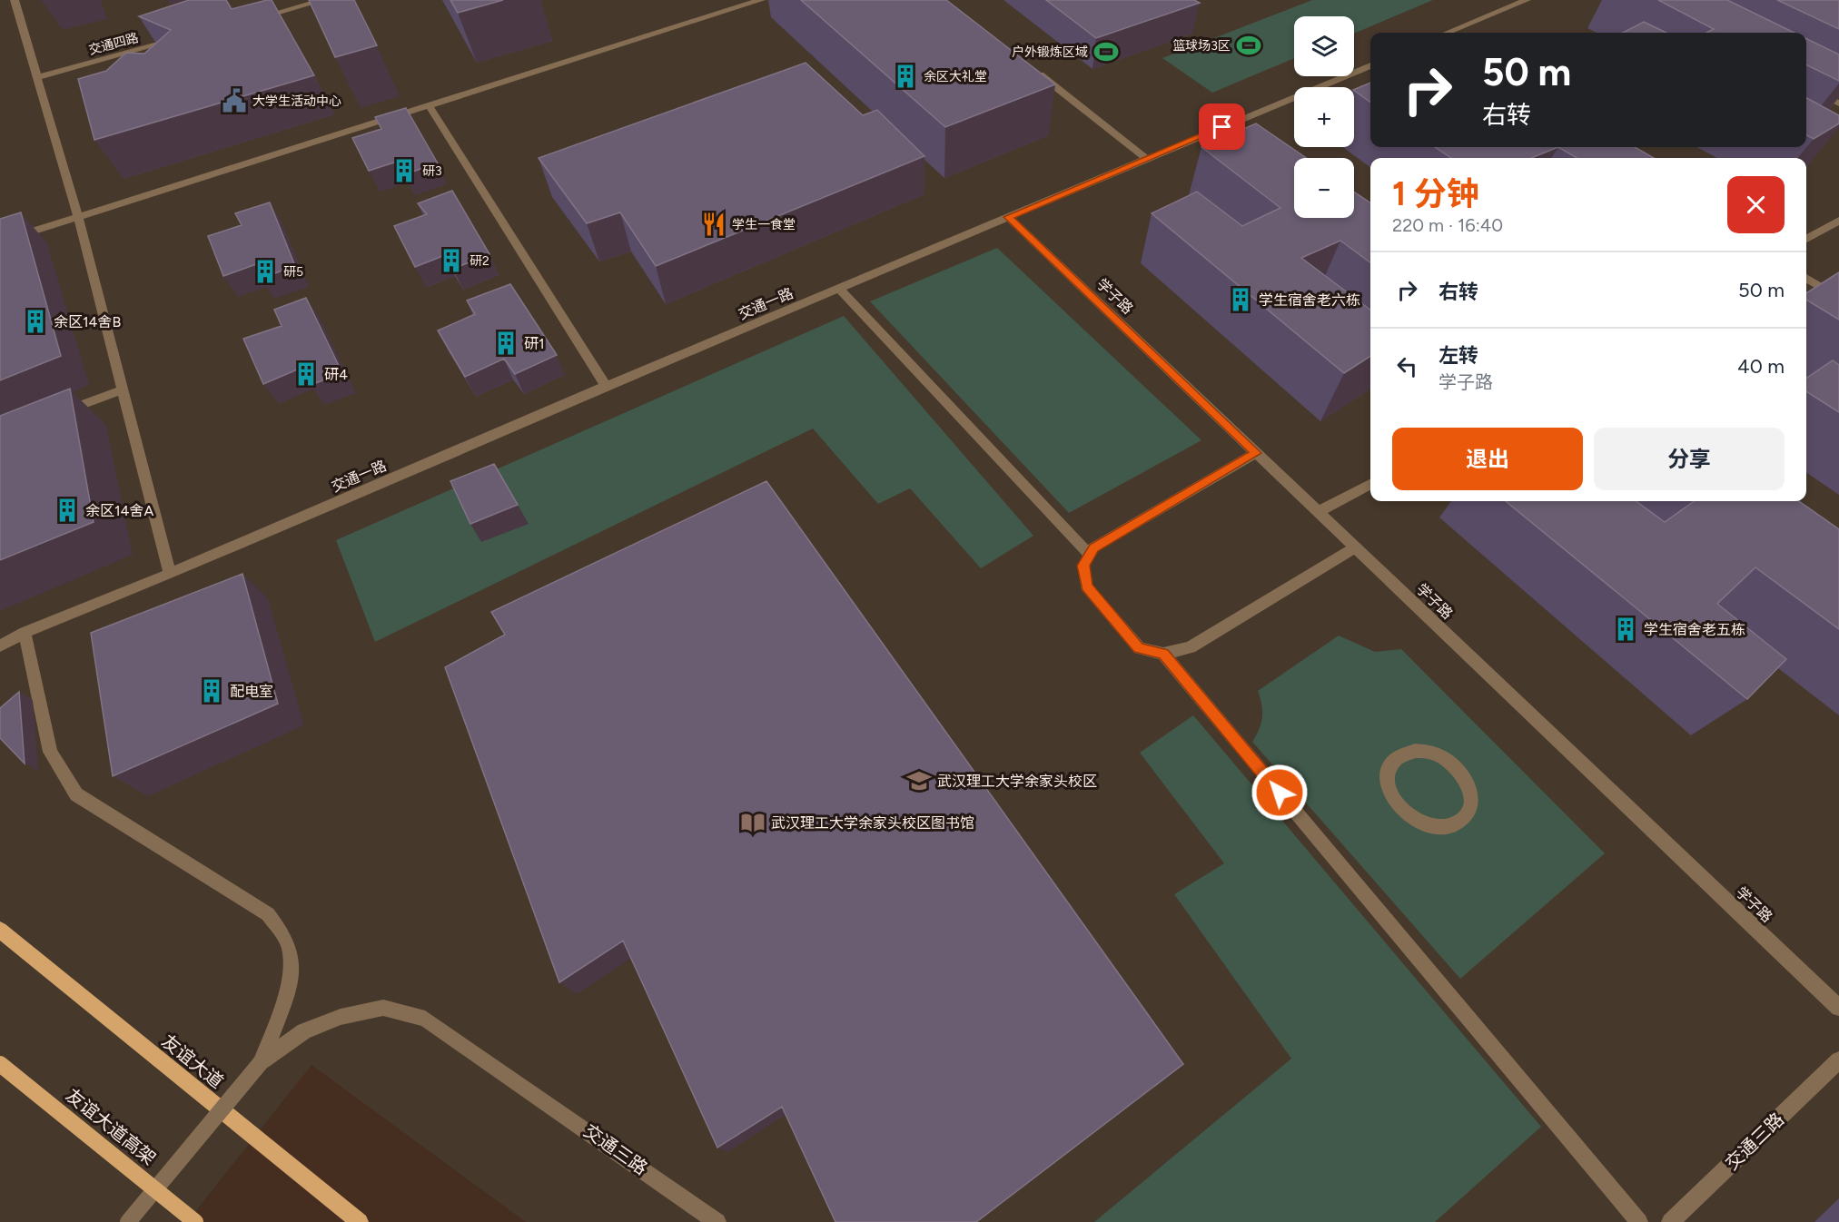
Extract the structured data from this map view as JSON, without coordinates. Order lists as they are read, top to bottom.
{
  "streets": {
    "main road": ["友谊大道", "友谊大道高架"],
    "street": [
      "交通四路",
      "学子路",
      "交通一路",
      "交通三路"
    ]
  },
  "crossings": [
    ["学子路", "交通一路"]
  ],
  "places": {
    "sports": ["篮球场3区", "户外锻炼区域"],
    "building": [
      "余区大礼堂",
      "研3",
      "研2",
      "研5",
      "学生宿舍老六栋",
      "余区14舍B",
      "研1",
      "研4",
      "余区14舍A",
      "学生宿舍老五栋",
      "配电室"
    ],
    "public building": ["大学生活动中心"],
    "restaurant": ["学生一食堂"],
    "school or university": ["武汉理工大学余家头校区"],
    "library": ["武汉理工大学余家头校区图书馆"]
  },
  "page": {
    "map_buttons": ["+", "−"],
    "turn": ["50 m", "右转"],
    "heading": ["1 分钟", "220 m · 16:40"],
    "list": [
      {
        "name": "右转",
        "value": "50 m"
      },
      {
        "name": "左转",
        "note": "学子路",
        "value": "40 m"
      }
    ],
    "buttons": ["退出", "分享"]
  }
}
